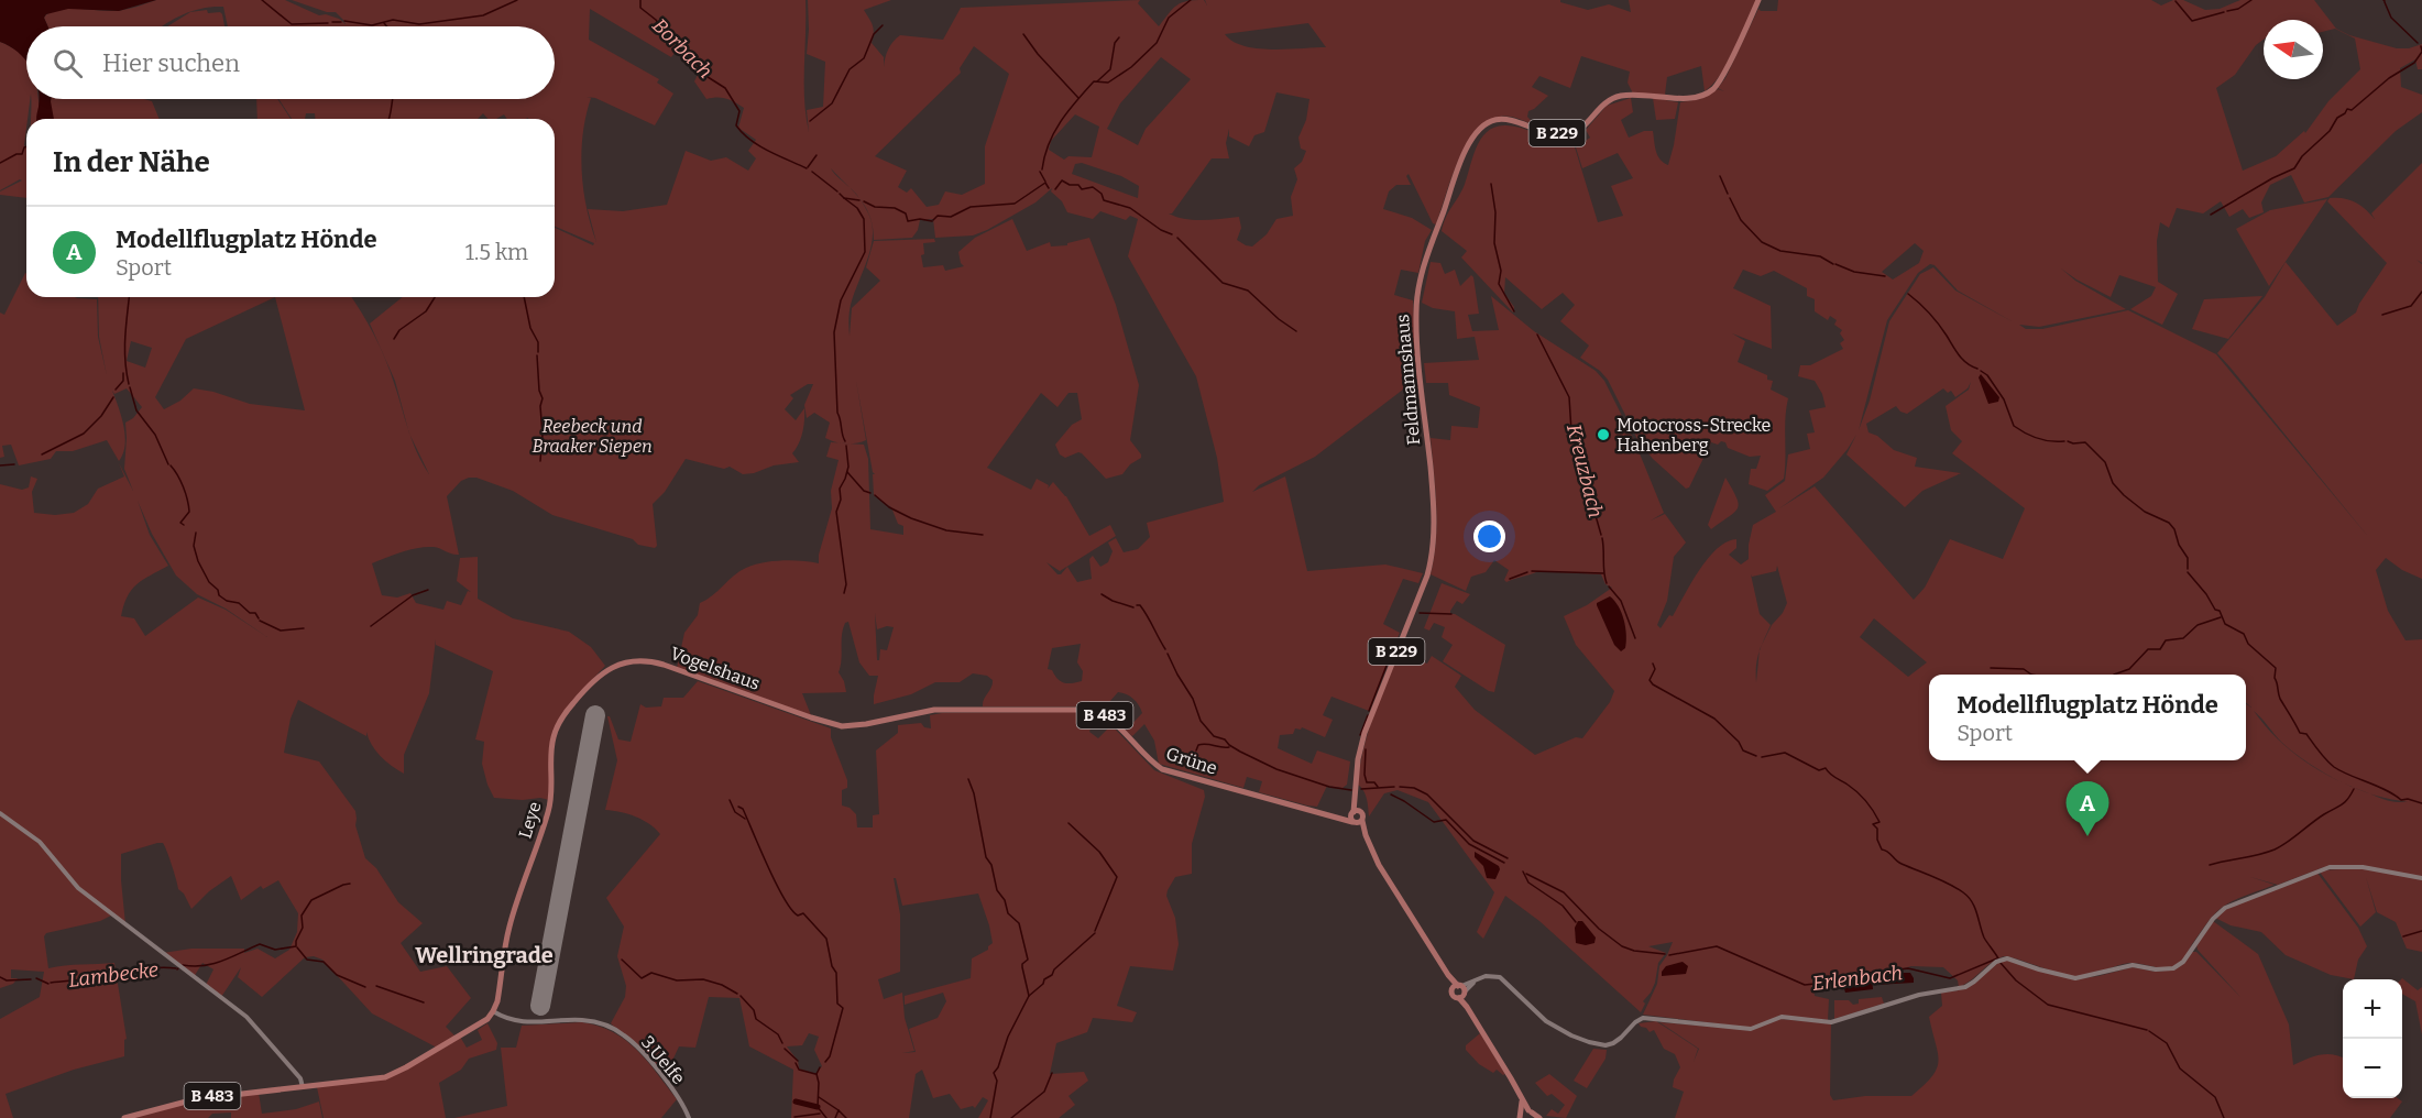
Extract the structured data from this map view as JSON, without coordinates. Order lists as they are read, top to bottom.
{
  "streets": {
    "main road": [
      "B 229",
      "Feldmannshaus",
      "Vogelshaus",
      "B 483",
      "Grüne",
      "Leye"
    ],
    "street": ["3.Uelfe"]
  },
  "crossings": [
    ["Feldmannshaus", "Grüne"],
    ["Vogelshaus", "Grüne"],
    ["Vogelshaus", "Leye"],
    ["B 483", "Leye"],
    ["B 483", "3.Uelfe"],
    ["Leye", "3.Uelfe"]
  ],
  "districts": ["Wellringrade"],
  "water": [
    "Borbach",
    "Kreuzbach",
    "Lambecke",
    "Erlenbach"
  ],
  "parks": ["Reebeck und Braaker Siepen"],
  "places": ["Motocross-Strecke Hahenberg"],
  "north": "left",
  "page": {
    "search": "Hier suchen",
    "heading": "In der Nähe",
    "list": [
      {
        "mark": "A",
        "name": "Modellflugplatz Hönde",
        "note": "Sport",
        "value": "1.5 km"
      }
    ],
    "popup": ["Modellflugplatz Hönde", "Sport"],
    "pins": "A",
    "map_buttons": ["+", "−"]
  }
}
